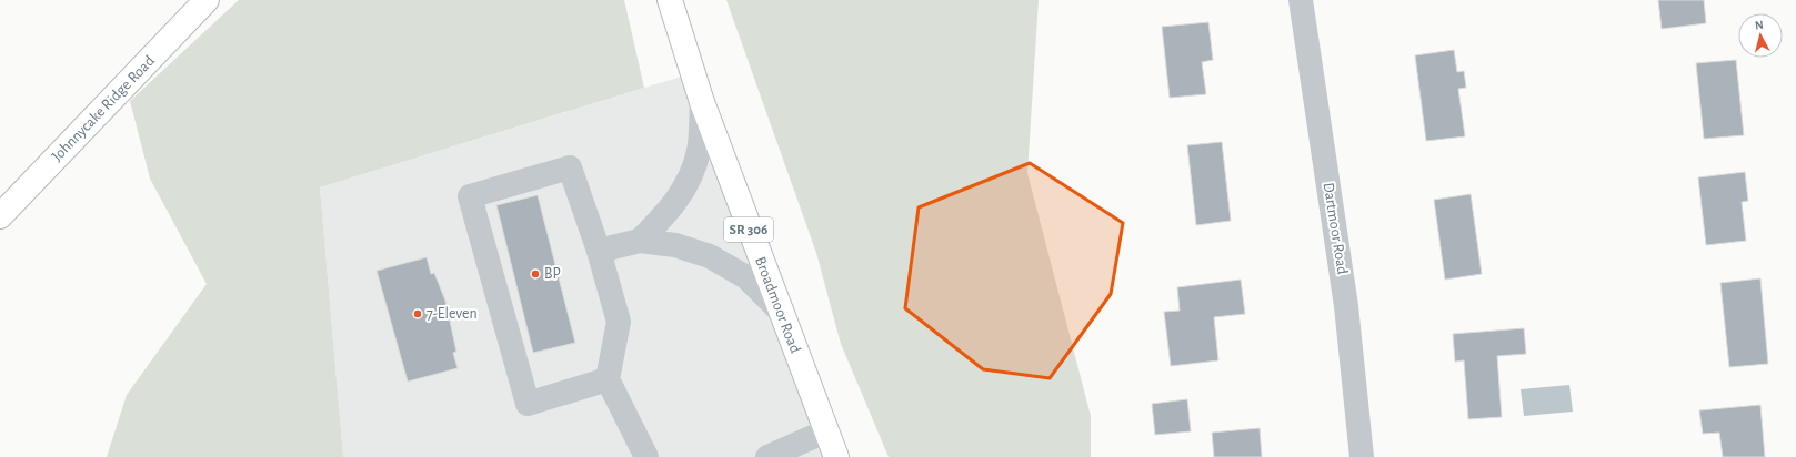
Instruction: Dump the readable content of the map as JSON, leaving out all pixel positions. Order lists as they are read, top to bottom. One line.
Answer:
{"streets":{"main road":["Johnnycake Ridge Road","SR 306","Broadmoor Road"],"street":["Dartmoor Road"]},"places":["BP","7-Eleven"],"north":"top"}
